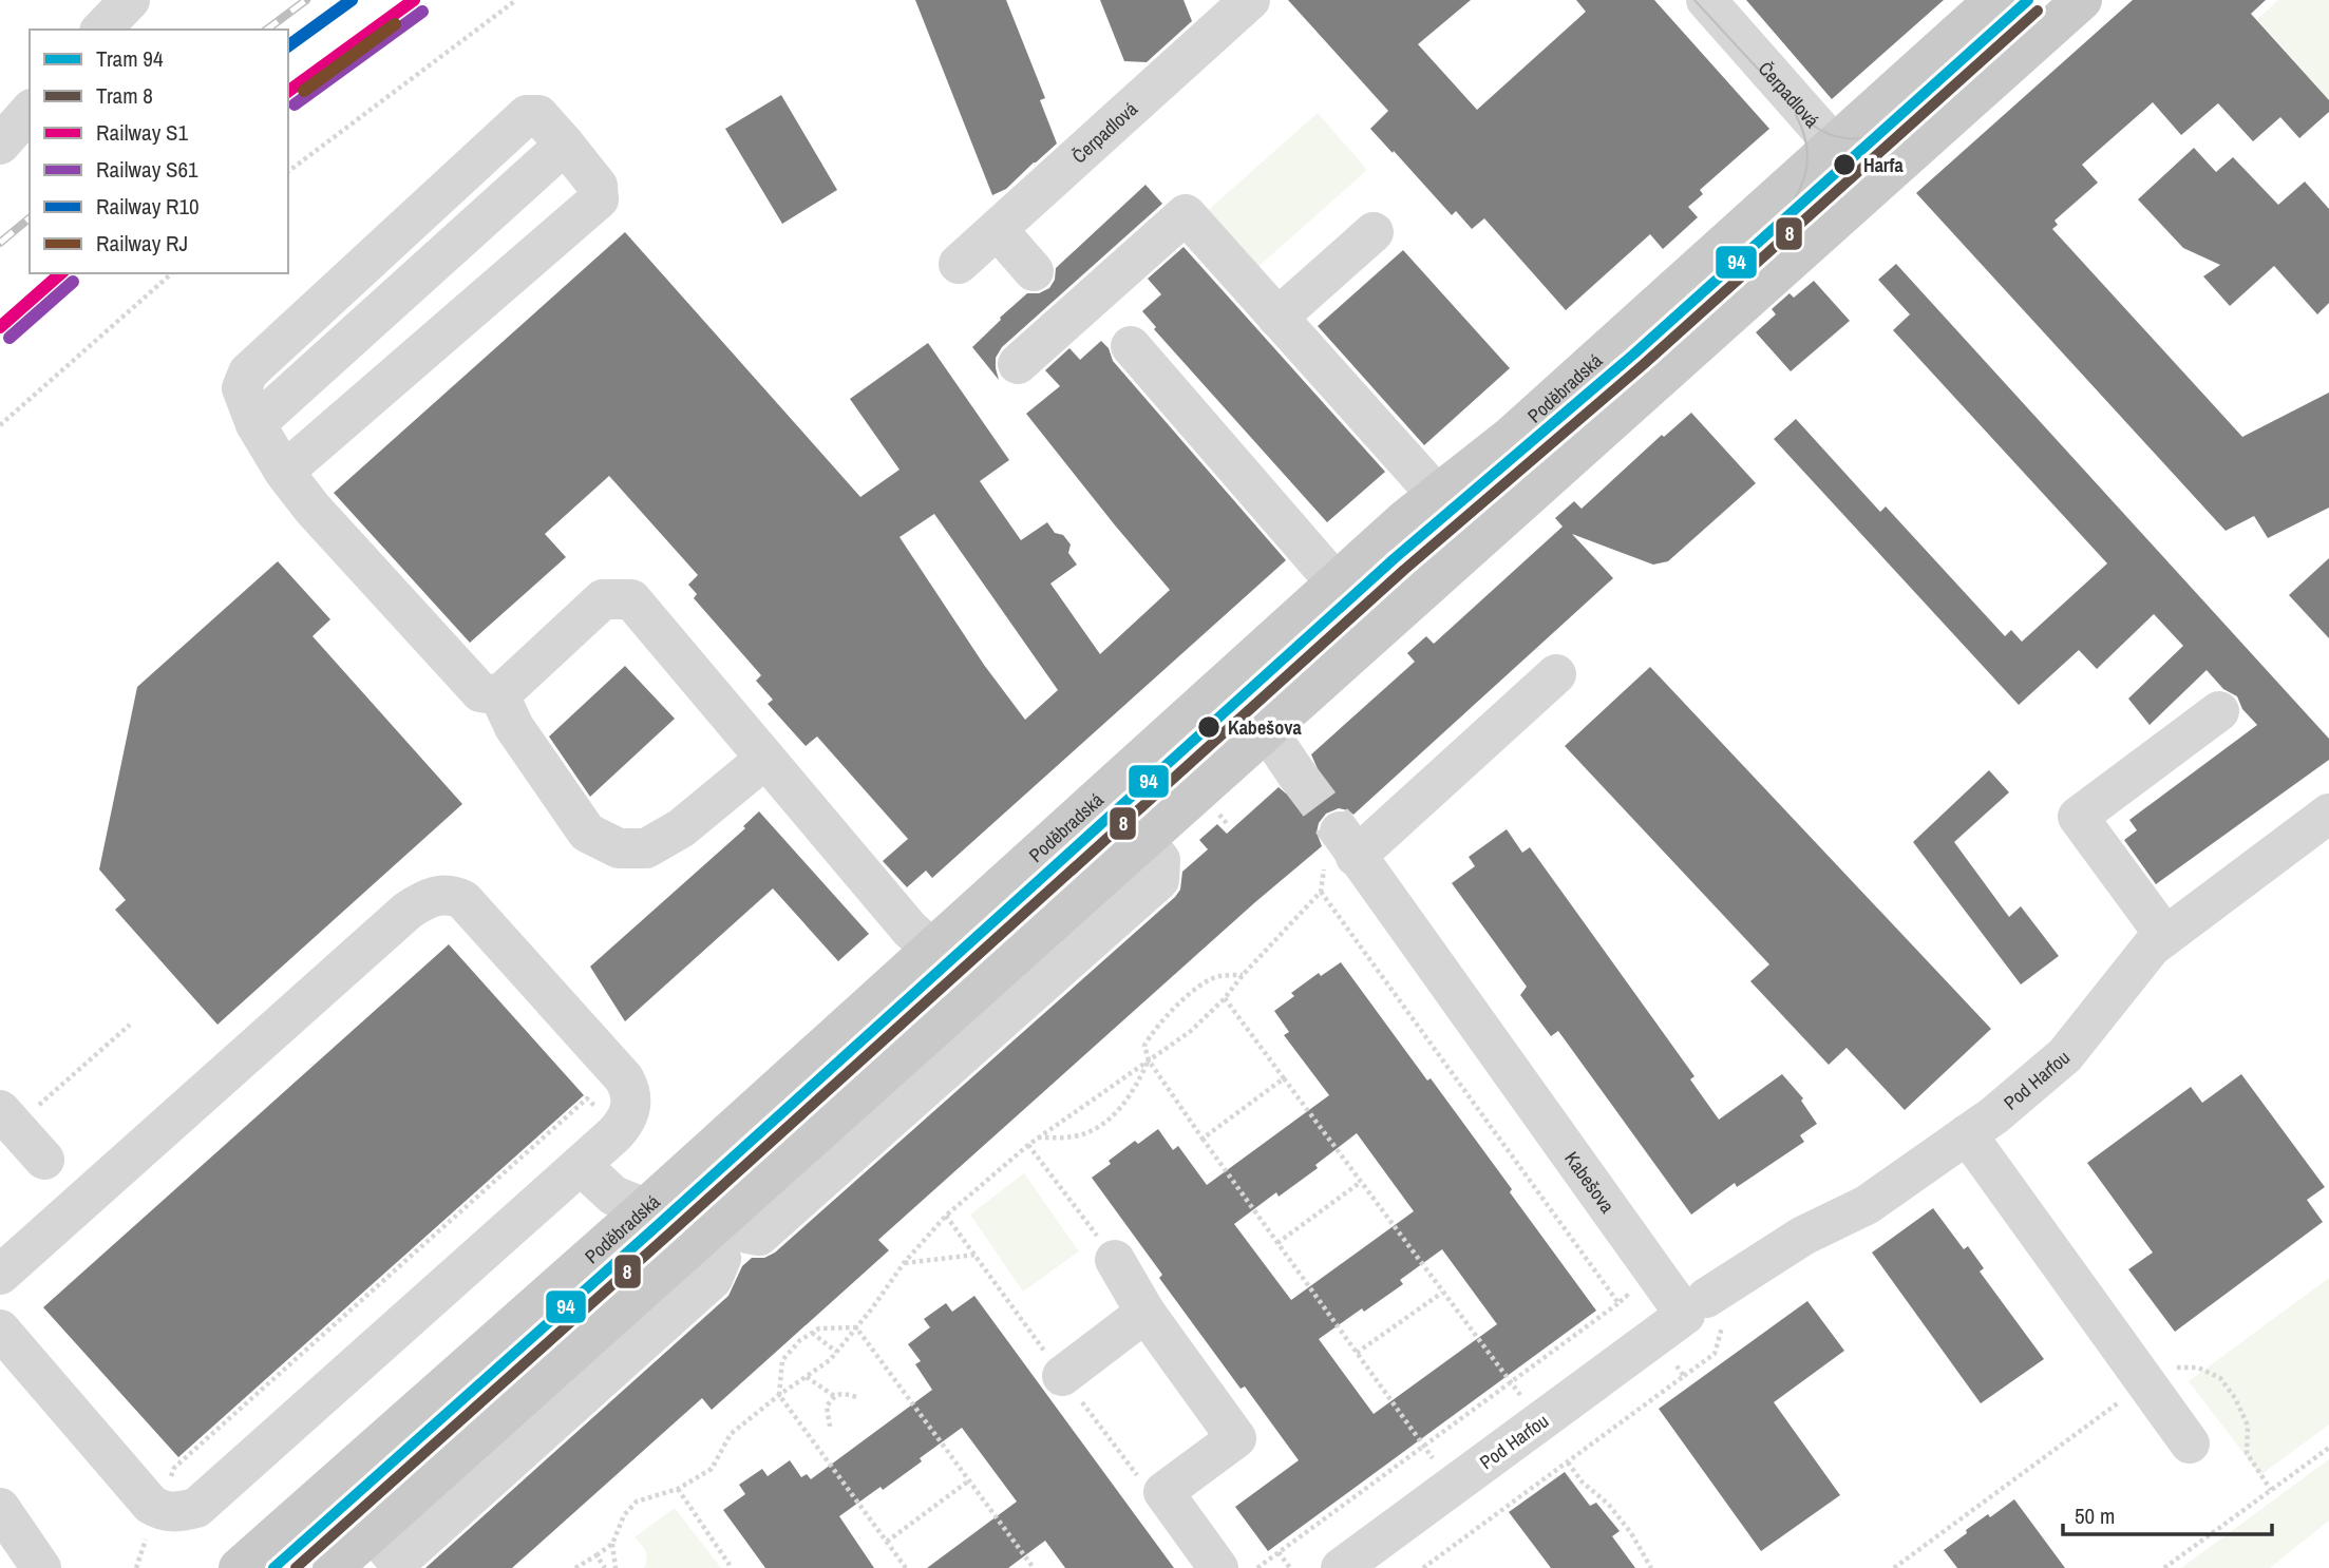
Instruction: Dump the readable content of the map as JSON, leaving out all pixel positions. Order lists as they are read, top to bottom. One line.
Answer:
{"streets":{"main road":["Poděbradská"],"street":["Čerpadlová","Pod Harfou","Kabešova"]},"crossings":[["Čerpadlová","Poděbradská"],["Pod Harfou","Kabešova"]],"places":["Harfa","Kabešova"],"lines":["tram line 94","rail line S1","rail line R10","tram line 8","rail line S61","rail line RJ"],"legend":["Tram 94","Tram 8","Railway S1","Railway S61","Railway R10","Railway RJ"],"scale_bar":"50 m"}
